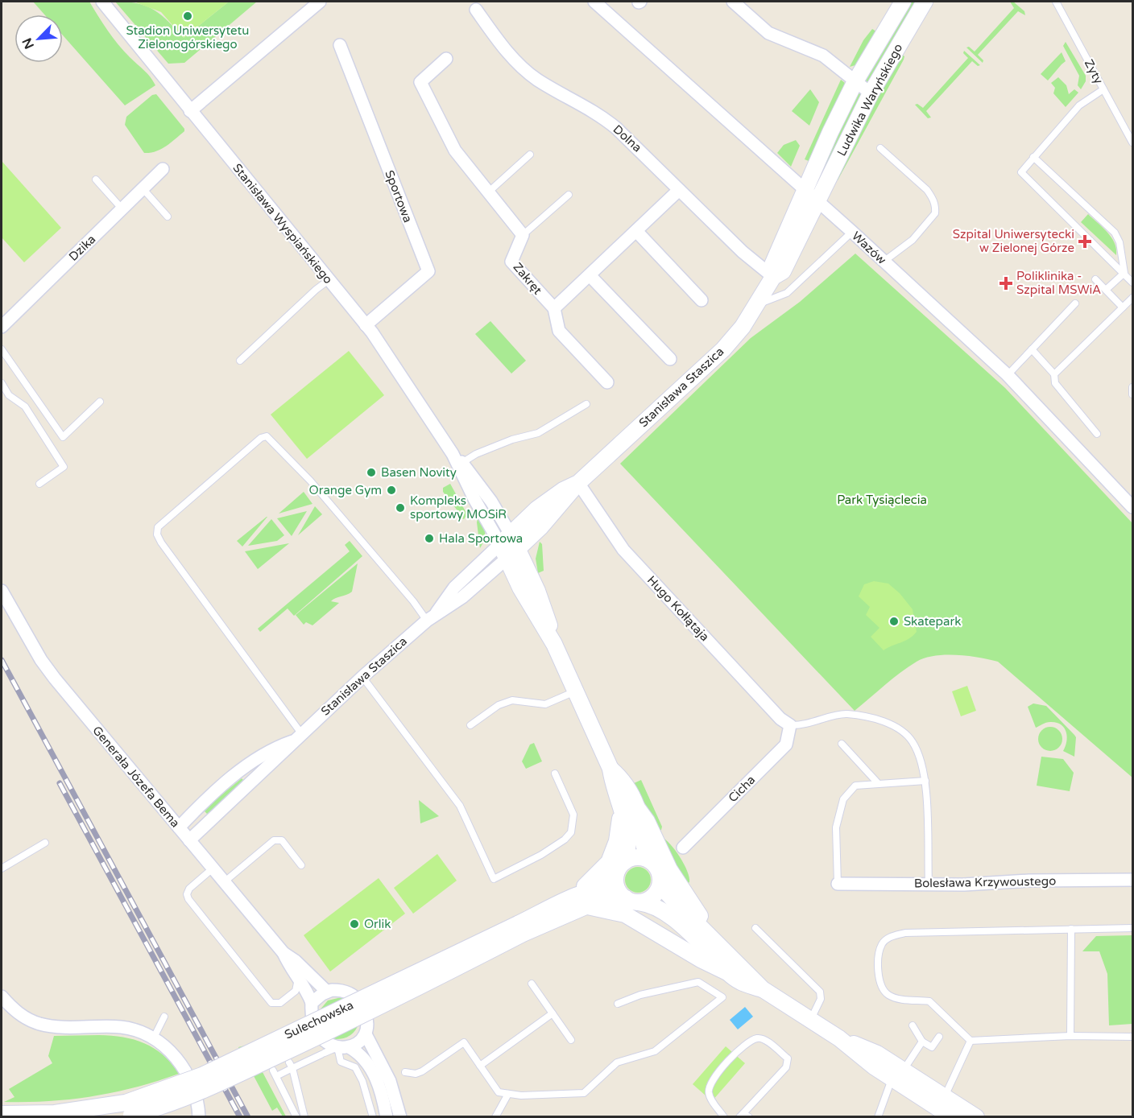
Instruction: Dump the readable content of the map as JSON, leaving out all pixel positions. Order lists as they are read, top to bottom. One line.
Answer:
{"streets":{"street":["Ludwika Waryńskiego","Dolna","Sportowa","Stanisława Wyspiańskiego","Dzika","Wazów","Zakręt","Stanisława Staszica","Hugo Kołłątaja","Generała Józefa Bema","Cicha","Bolesława Krzywoustego","Sulechowska"],"lane":["Zyty"]},"crossings":[["Ludwika Waryńskiego","Wazów"],["Ludwika Waryńskiego","Stanisława Staszica"],["Dolna","Stanisława Staszica"],["Sportowa","Stanisława Wyspiańskiego"],["Stanisława Wyspiańskiego","Stanisława Staszica"],["Stanisława Wyspiańskiego","Sulechowska"],["Wazów","Stanisława Staszica"],["Stanisława Staszica","Hugo Kołłątaja"],["Stanisława Staszica","Generała Józefa Bema"],["Hugo Kołłątaja","Cicha"]],"parks":["Park Tysiąclecia"],"places":{"other":["Stadion Uniwersytetu Zielonogórskiego","Basen Novity","Orange Gym","Kompleks sportowy MOSiR","Hala Sportowa","Skatepark","Orlik"],"health":["Szpital Uniwersytecki w Zielonej Górze","Poliklinika - Szpital MSWiA"]},"north":"bottom left"}
